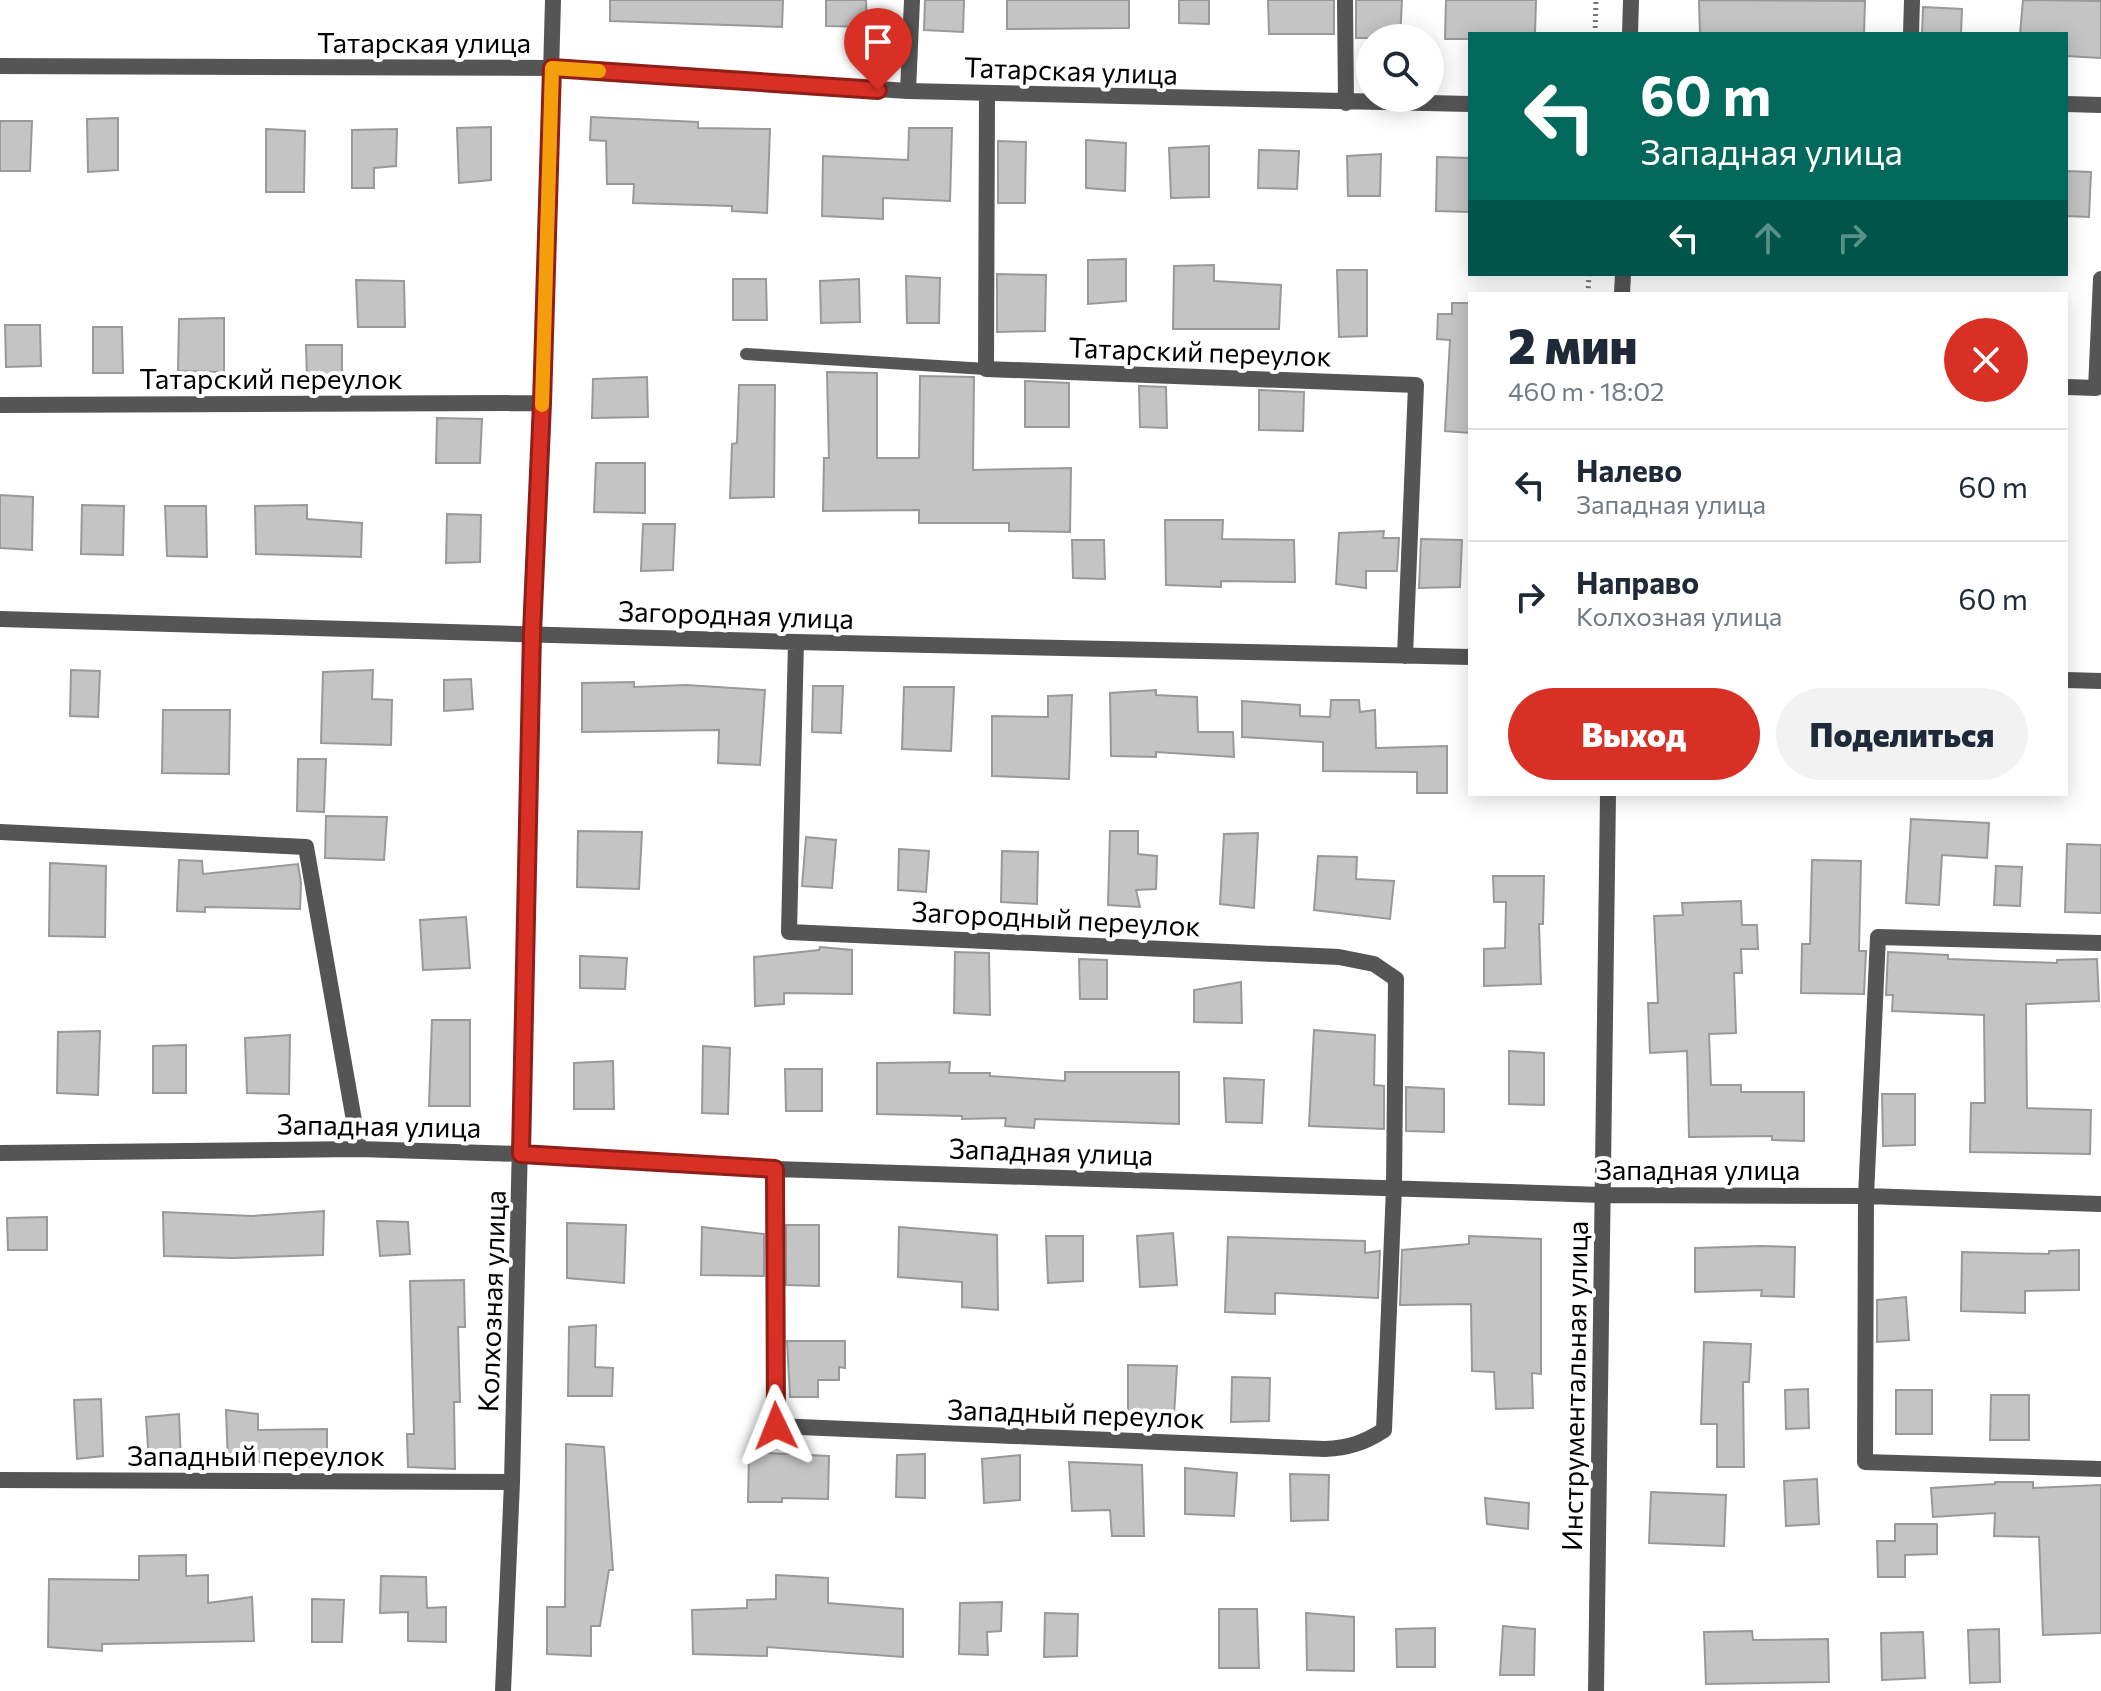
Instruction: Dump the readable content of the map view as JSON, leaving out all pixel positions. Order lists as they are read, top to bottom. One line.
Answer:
{"streets":{"street":["Татарская улица","Татарский переулок","Загородная улица","Загородный переулок","Западная улица","Колхозная улица","Инструментальная улица","Западный переулок"]},"crossings":[["Татарская улица","Колхозная улица"],["Татарский переулок","Загородная улица"],["Татарский переулок","Колхозная улица"],["Загородная улица","Загородный переулок"],["Загородная улица","Колхозная улица"],["Загородный переулок","Западная улица"],["Загородный переулок","Западный переулок"],["Западная улица","Колхозная улица"],["Западная улица","Инструментальная улица"],["Западная улица","Западный переулок"],["Колхозная улица","Западный переулок"]],"page":{"turn":["60 m","Западная улица"],"heading":["2 мин","460 m · 18:02"],"list":[{"name":"Налево","note":"Западная улица","value":"60 m"},{"name":"Направо","note":"Колхозная улица","value":"60 m"}],"buttons":["Выход","Поделиться"]}}
